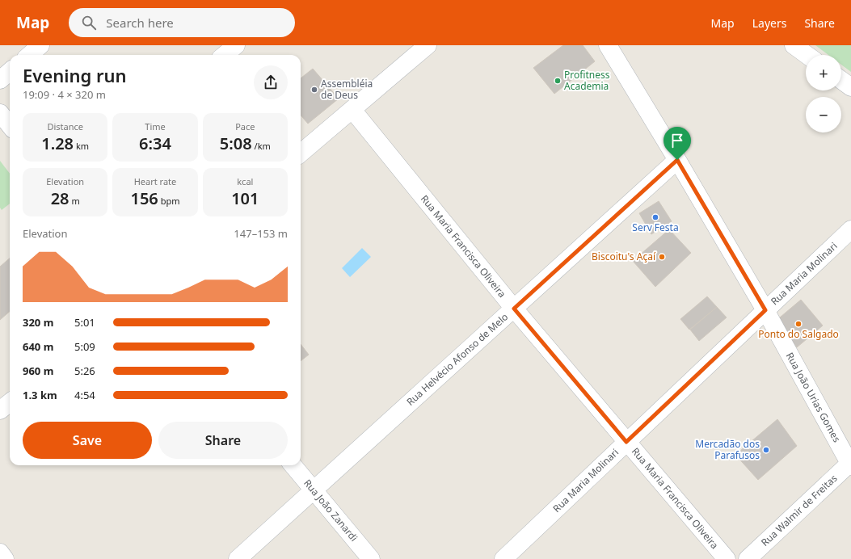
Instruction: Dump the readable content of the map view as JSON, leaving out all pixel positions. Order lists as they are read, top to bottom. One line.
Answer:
{"streets":{"street":["Rua Maria Francisca Oliveira","Rua Maria Molinari","Rua Helvécio Afonso de Melo","Rua João Urias Gomes","Rua João Zanardi","Rua Walmir de Freitas"]},"crossings":[["Rua Maria Francisca Oliveira","Rua Maria Molinari"],["Rua Maria Francisca Oliveira","Rua Helvécio Afonso de Melo"],["Rua Maria Molinari","Rua João Urias Gomes"],["Rua Helvécio Afonso de Melo","Rua João Urias Gomes"],["Rua Helvécio Afonso de Melo","Rua João Zanardi"],["Rua João Urias Gomes","Rua Walmir de Freitas"]],"places":["Profitness Academia","Assembléia de Deus","Serv Festa","Biscoitu's Açaí","Ponto do Salgado","Mercadão dos Parafusos"],"page":{"header":"Map","search":"Search here","nav":["Map","Layers","Share"],"map_buttons":["+","−"],"heading":["Evening run","19:09 · 4 × 320 m"],"stats":[["Distance","1.28 km"],["Time","6:34"],["Pace","5:08 /km"],["Elevation","28 m"],["Heart rate","156 bpm"],["kcal","101"]],"chart":["Elevation","147–153 m"],"list":[{"name":"320 m","note":"5:01"},{"name":"640 m","note":"5:09"},{"name":"960 m","note":"5:26"},{"name":"1.3 km","note":"4:54"}],"buttons":["Save","Share"]}}
